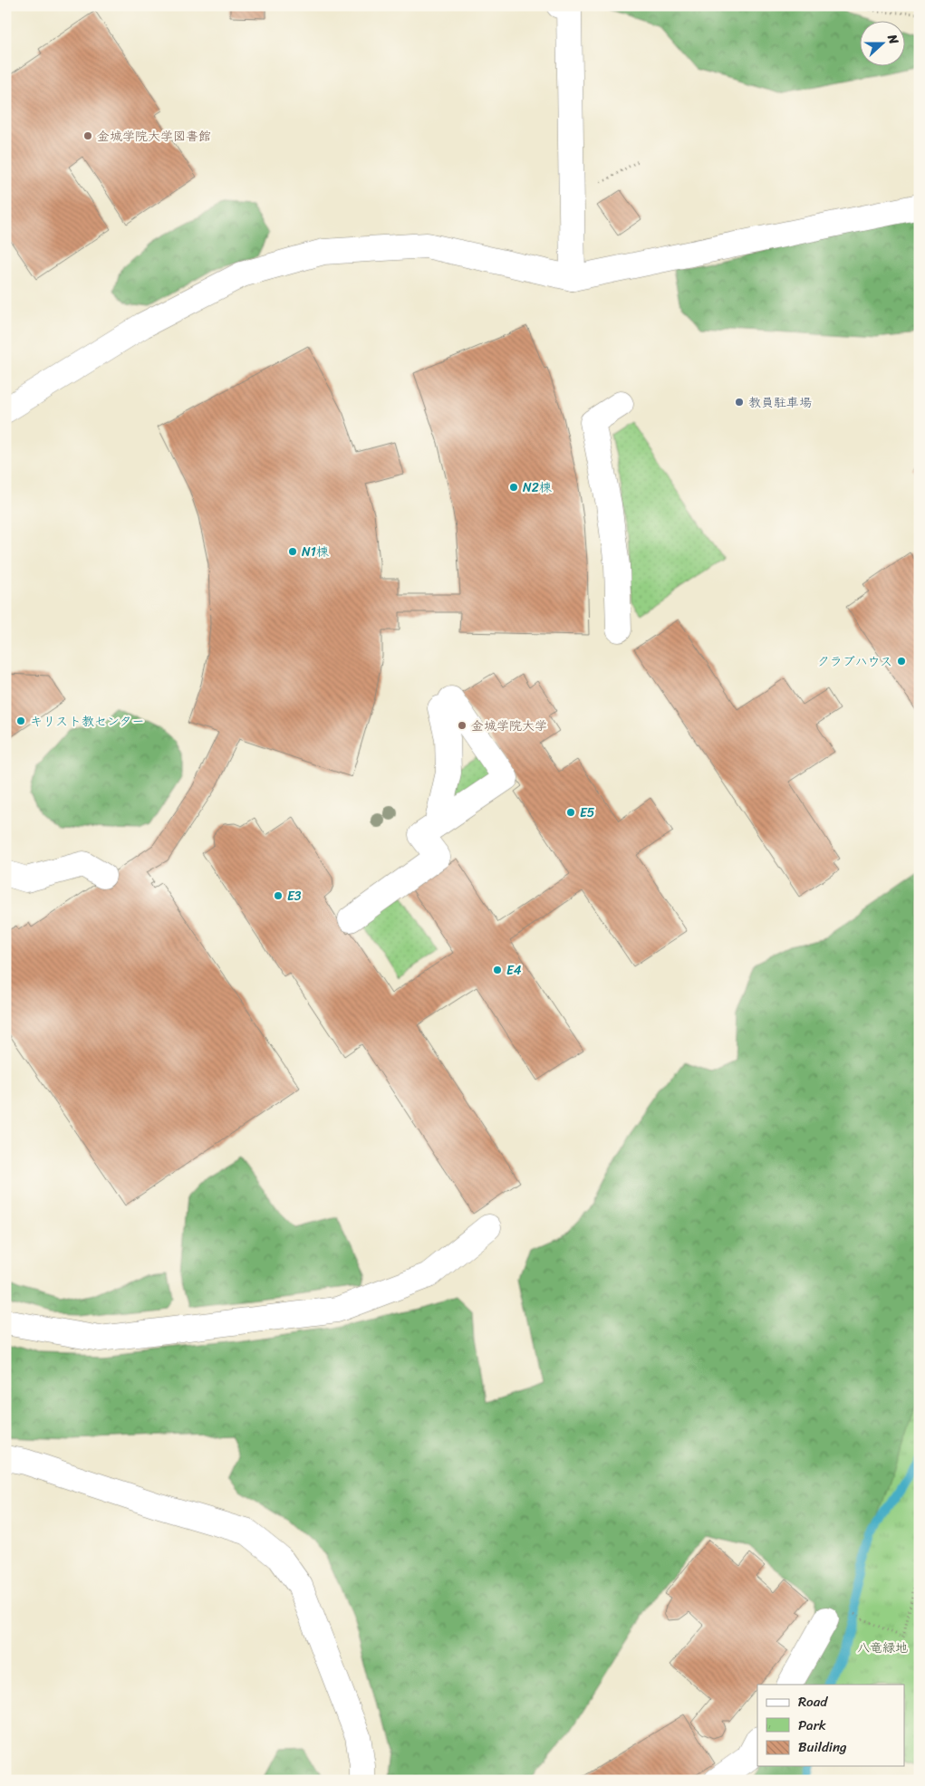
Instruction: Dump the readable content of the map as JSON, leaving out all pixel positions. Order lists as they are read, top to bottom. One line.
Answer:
{"parks":["八竜緑地"],"places":["金城学院大学図書館","教員駐車場","N2棟","N1棟","クラブハウス","キリスト教センター","金城学院大学","E5","E3","E4"],"legend":["Road","Park","Building"],"north":"right"}
